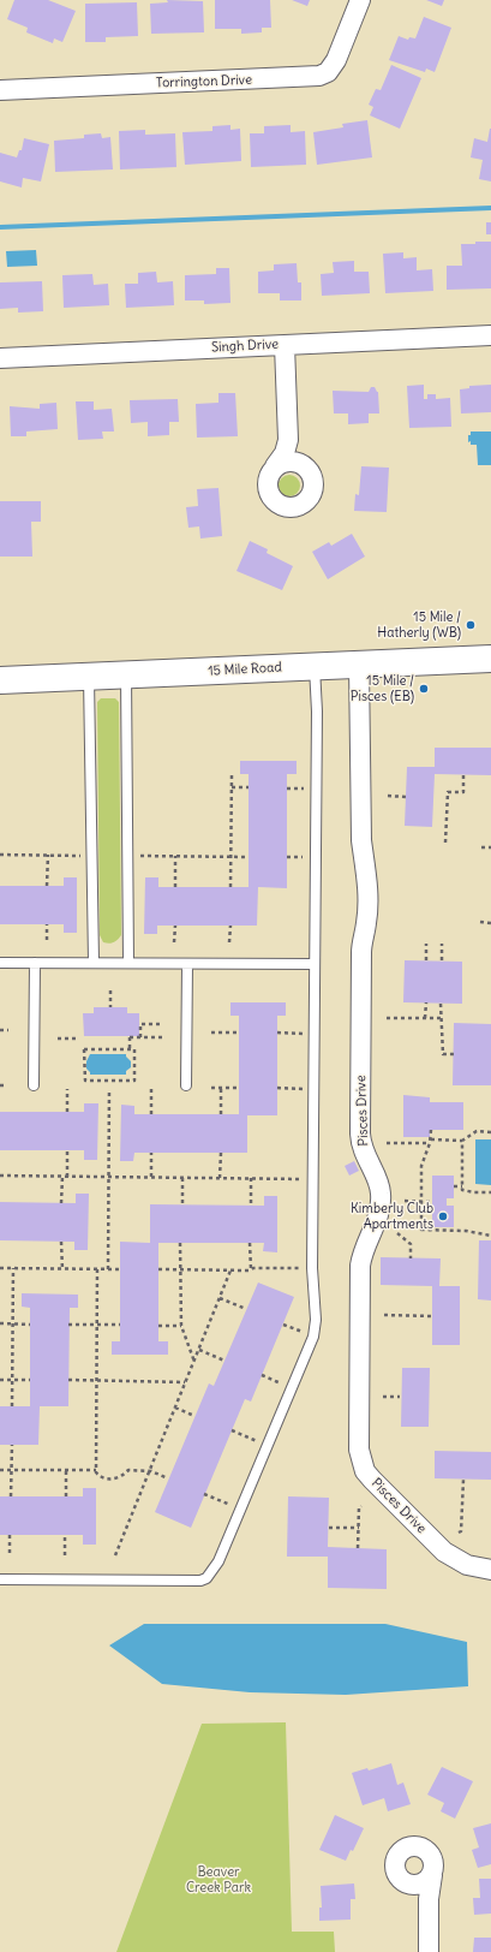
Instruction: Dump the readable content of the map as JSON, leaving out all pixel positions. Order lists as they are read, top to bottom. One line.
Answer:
{"streets":{"main road":["15 Mile Road"],"street":["Torrington Drive","Singh Drive","Pisces Drive"]},"crossings":[["15 Mile Road","Pisces Drive"]],"parks":["Beaver Creek Park"],"places":["15 Mile / Hatherly (WB)","15 Mile / Pisces (EB)","Kimberly Club Apartments"]}
